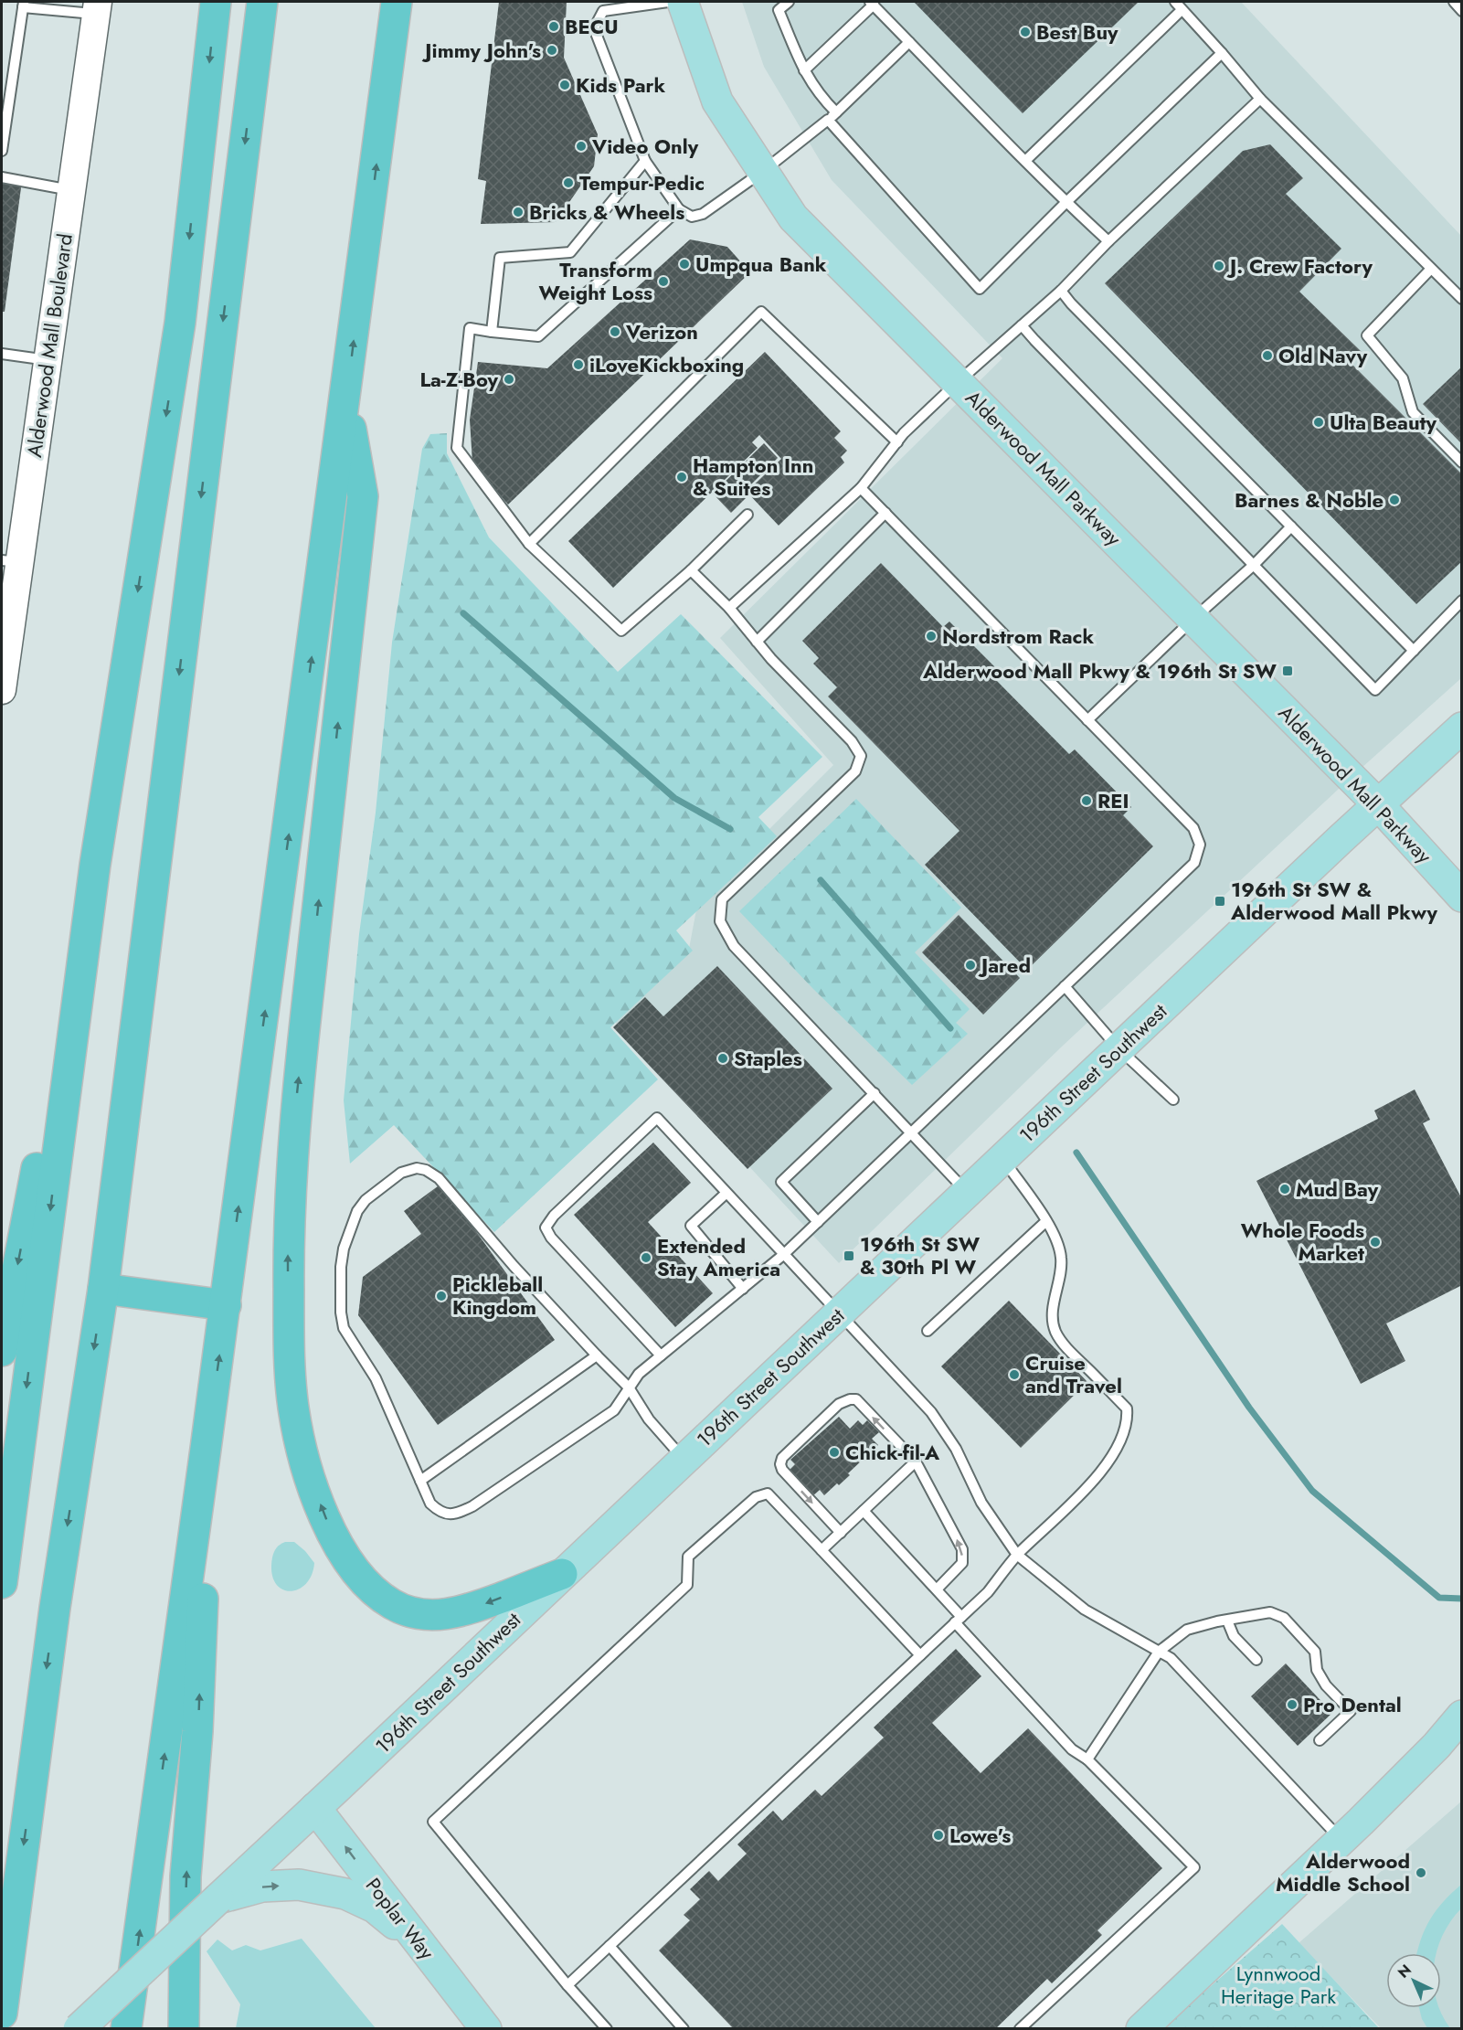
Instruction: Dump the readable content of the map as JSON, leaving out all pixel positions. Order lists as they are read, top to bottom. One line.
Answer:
{"streets":{"main road":["Alderwood Mall Boulevard","Alderwood Mall Parkway","196th Street Southwest","Poplar Way"]},"crossings":[["Alderwood Mall Parkway","196th Street Southwest"],["196th Street Southwest","Poplar Way"]],"one_way":["Poplar Way"],"parks":["Lynnwood Heritage Park"],"places":{"other":["BECU","Best Buy","Jimmy John's","Kids Park","Video Only","Tempur-Pedic","Bricks & Wheels","Umpqua Bank","J. Crew Factory","Transform Weight Loss","Verizon","Old Navy","iLoveKickboxing","La-Z-Boy","Ulta Beauty","Hampton Inn & Suites","Barnes & Noble","Nordstrom Rack","REI","Jared","Staples","Mud Bay","Whole Foods Market","Extended Stay America","Pickleball Kingdom","Cruise and Travel","Chick-fil-A","Pro Dental","Lowe's","Alderwood Middle School"],"transit":["Alderwood Mall Pkwy & 196th St SW","196th St SW & Alderwood Mall Pkwy","196th St SW & 30th Pl W"]},"north":"top left"}
